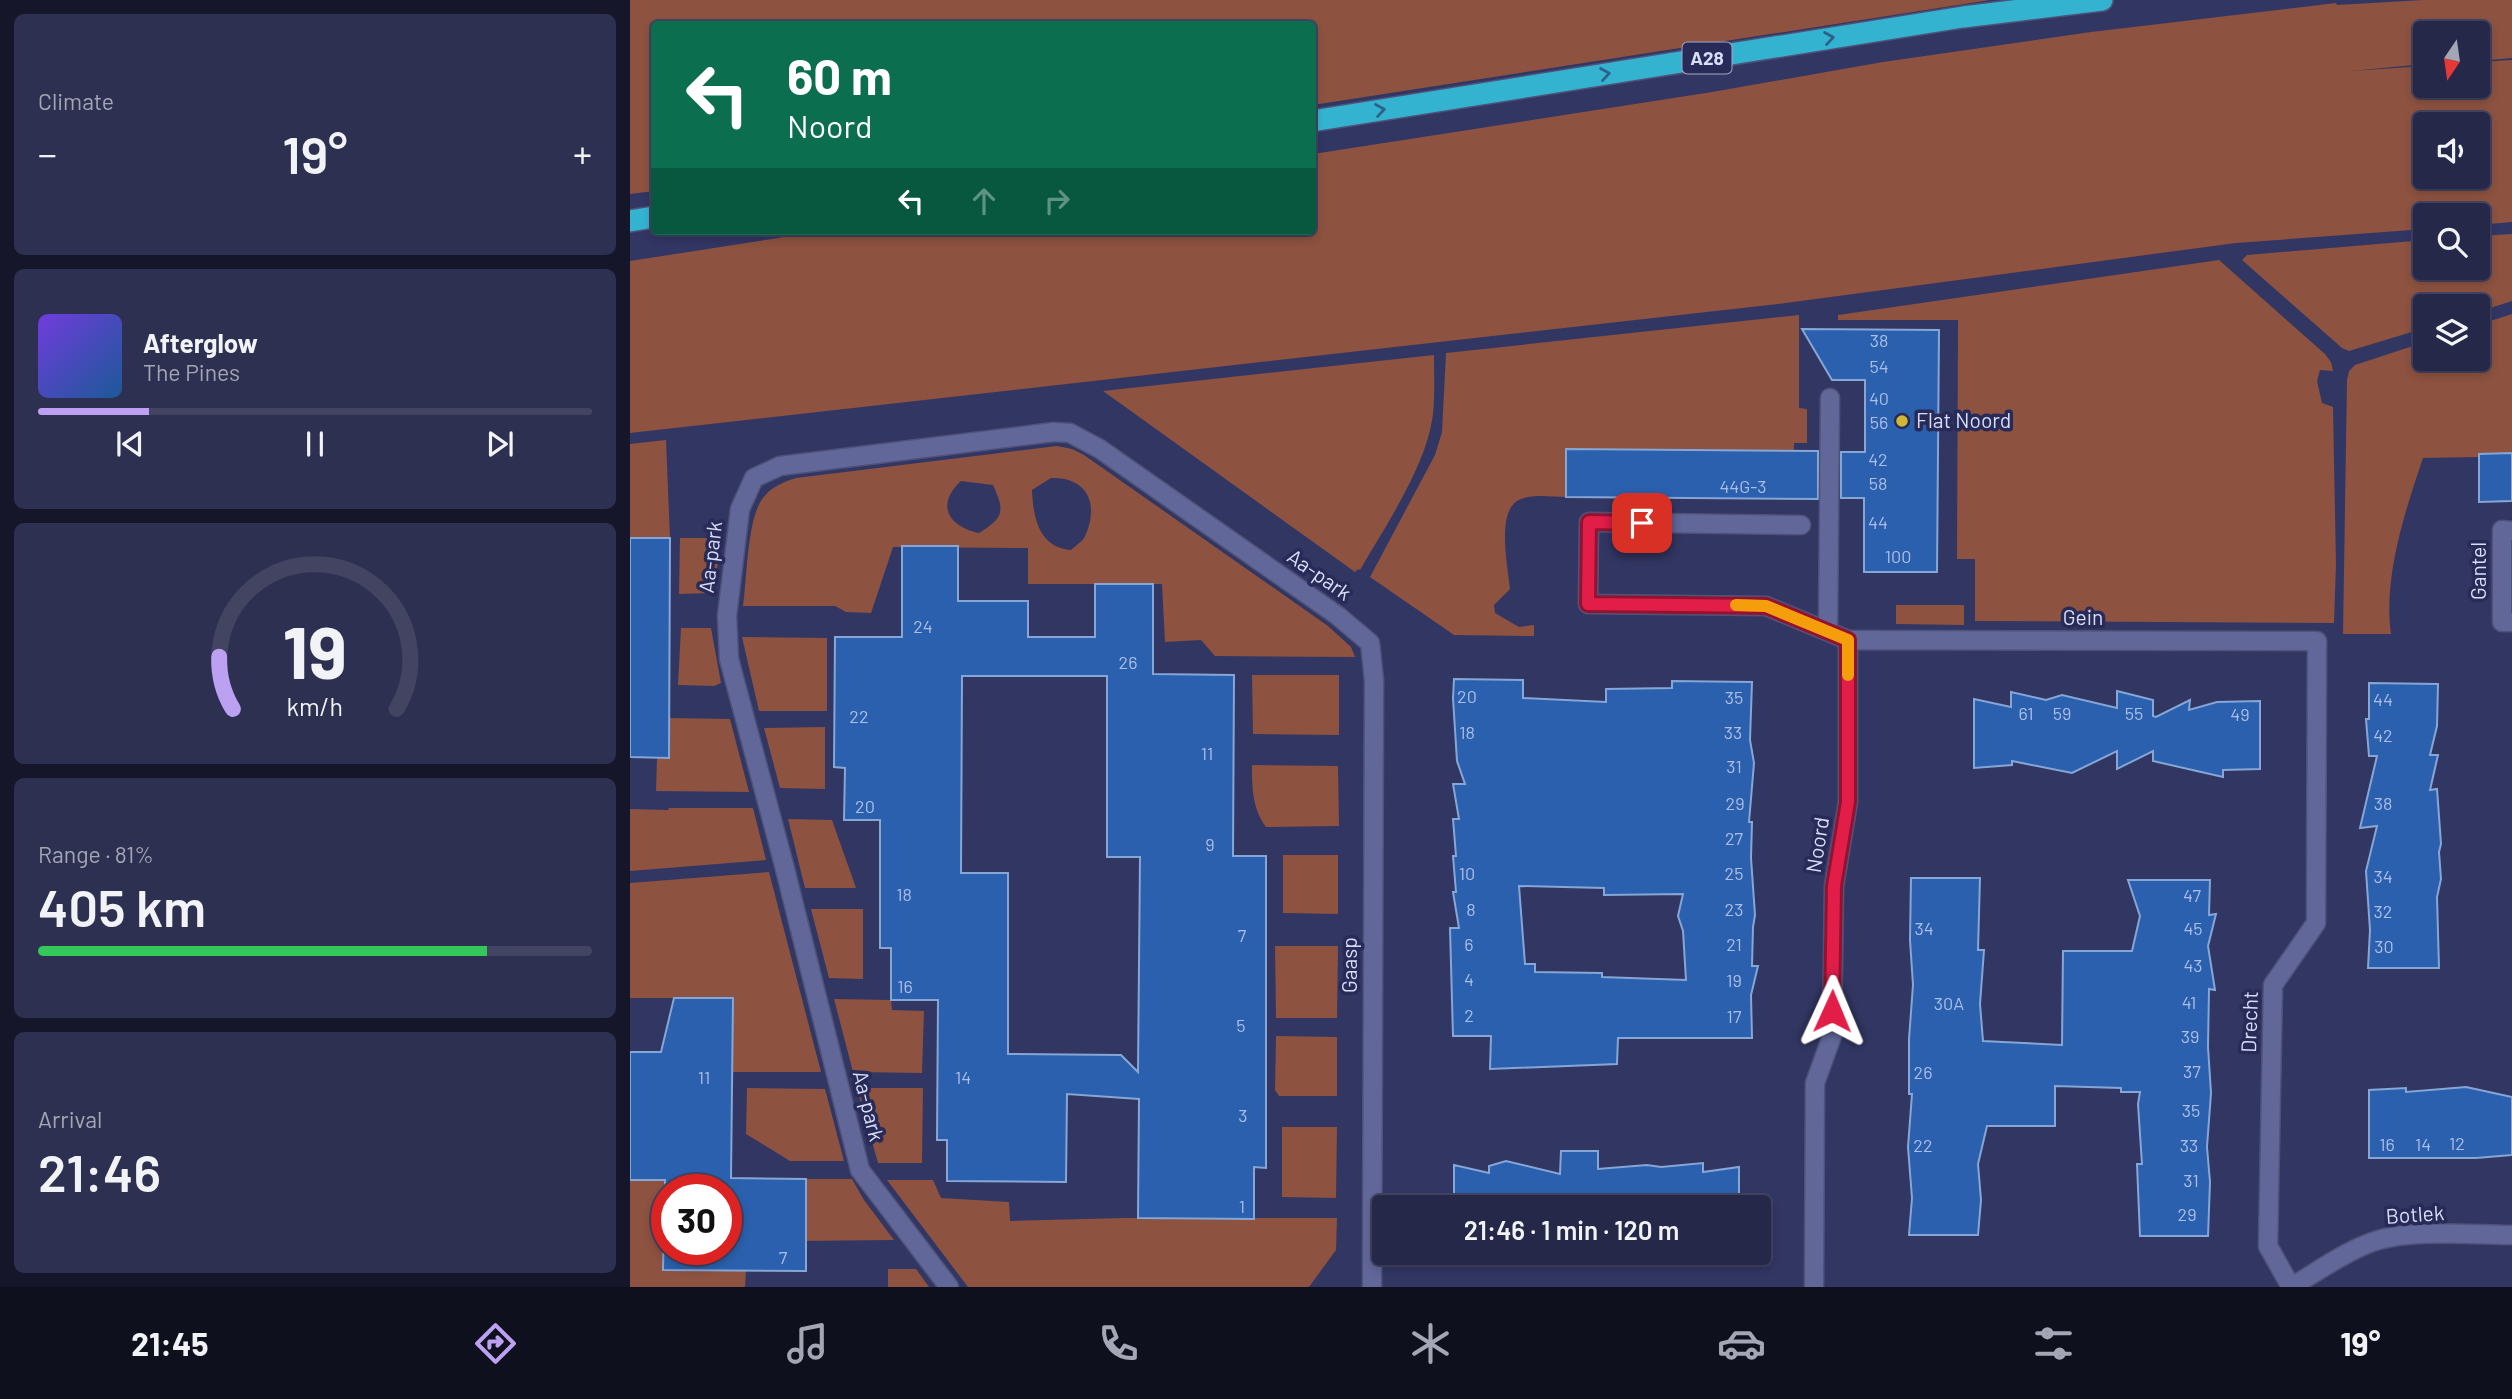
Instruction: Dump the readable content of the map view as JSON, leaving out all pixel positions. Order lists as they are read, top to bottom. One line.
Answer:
{"streets":{"highway":["A28"],"street":["Aa-park","Gantel","Gein","Noord","Gaasp","Drecht","Botlek"]},"crossings":[["Aa-park","Gaasp"],["Gein","Noord"],["Gein","Drecht"],["Drecht","Botlek"]],"places":["Flat Noord"],"house_numbers":["38","54","40","56","42","58","44G-3","44","100","24","26","20","35","44","61","59","55","49","22","18","33","42","11","31","29","38","20","27","9","10","25","34","18","47","8","23","32","34","45","7","6","21","30","43","4","19","16","41","30A","2","17","5","39","37","26","11","14","35","3","12","16","14","22","33","31","1","29","7"],"north":"bottom","page":{"tile":["Climate",["Range · 81%","405 km"],["Arrival","21:46"]],"turn":["60 m","Noord"],"heat":["−","19°","+"],"song":["Afterglow","The Pines"],"limit":"30","trip":"21:46 · 1 min · 120 m","tabs":["21:45","19°"],"gauge":["19","km/h"]}}
